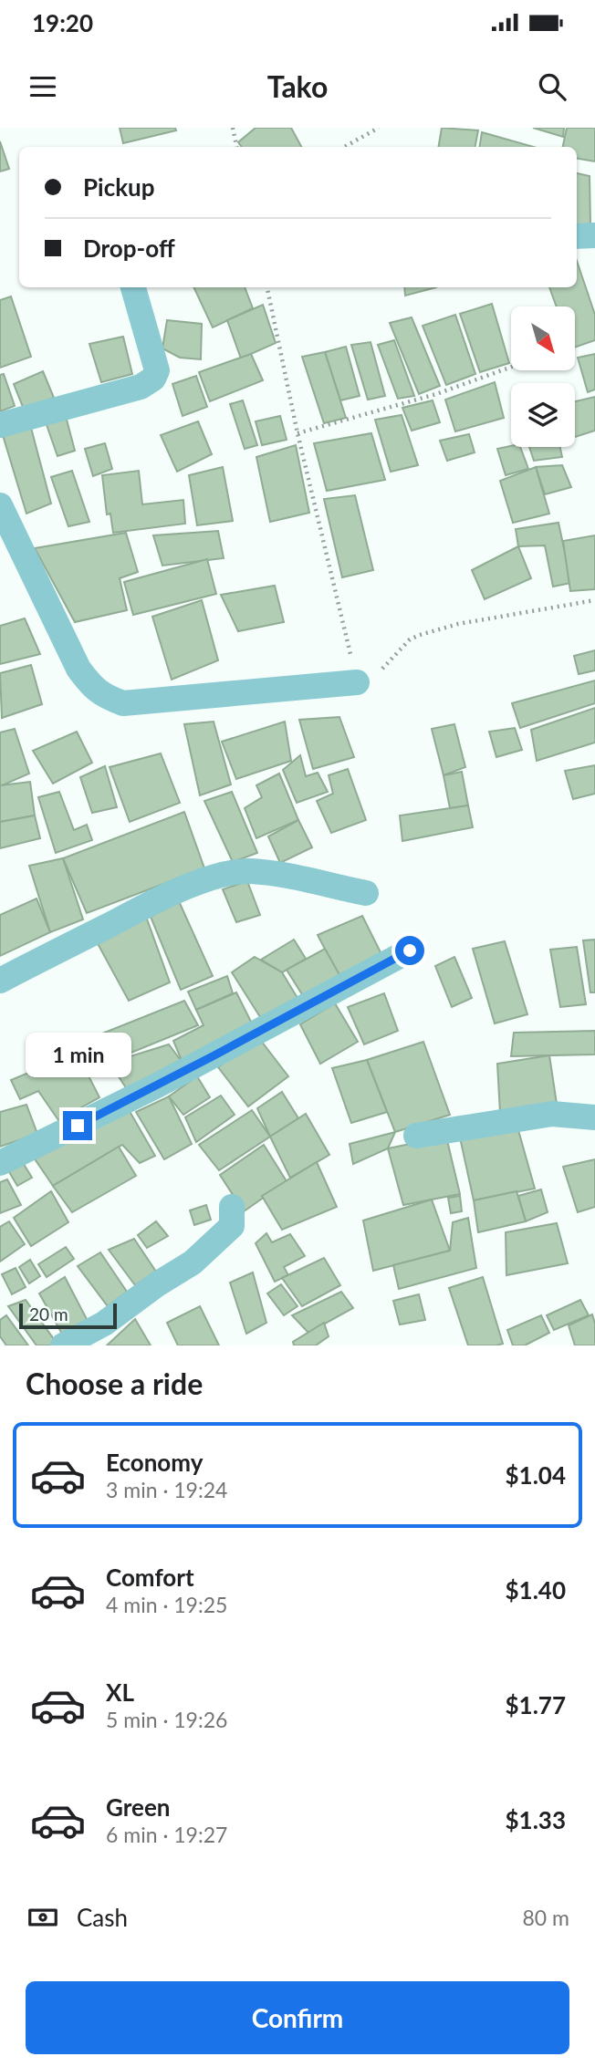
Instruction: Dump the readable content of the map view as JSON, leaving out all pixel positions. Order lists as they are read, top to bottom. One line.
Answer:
{"scale_bar":"20 m","north":"bottom right","page":{"status":"19:20","header":"Tako","banner":["Pickup","Drop-off"],"bubble":"1 min","scale":"20 m","heading":"Choose a ride","list":[{"name":"Economy","note":"3 min · 19:24","value":"$1.04"},{"name":"Comfort","note":"4 min · 19:25","value":"$1.40"},{"name":"XL","note":"5 min · 19:26","value":"$1.77"},{"name":"Green","note":"6 min · 19:27","value":"$1.33"}],"pay":["Cash","80 m"],"buttons":"Confirm"}}
